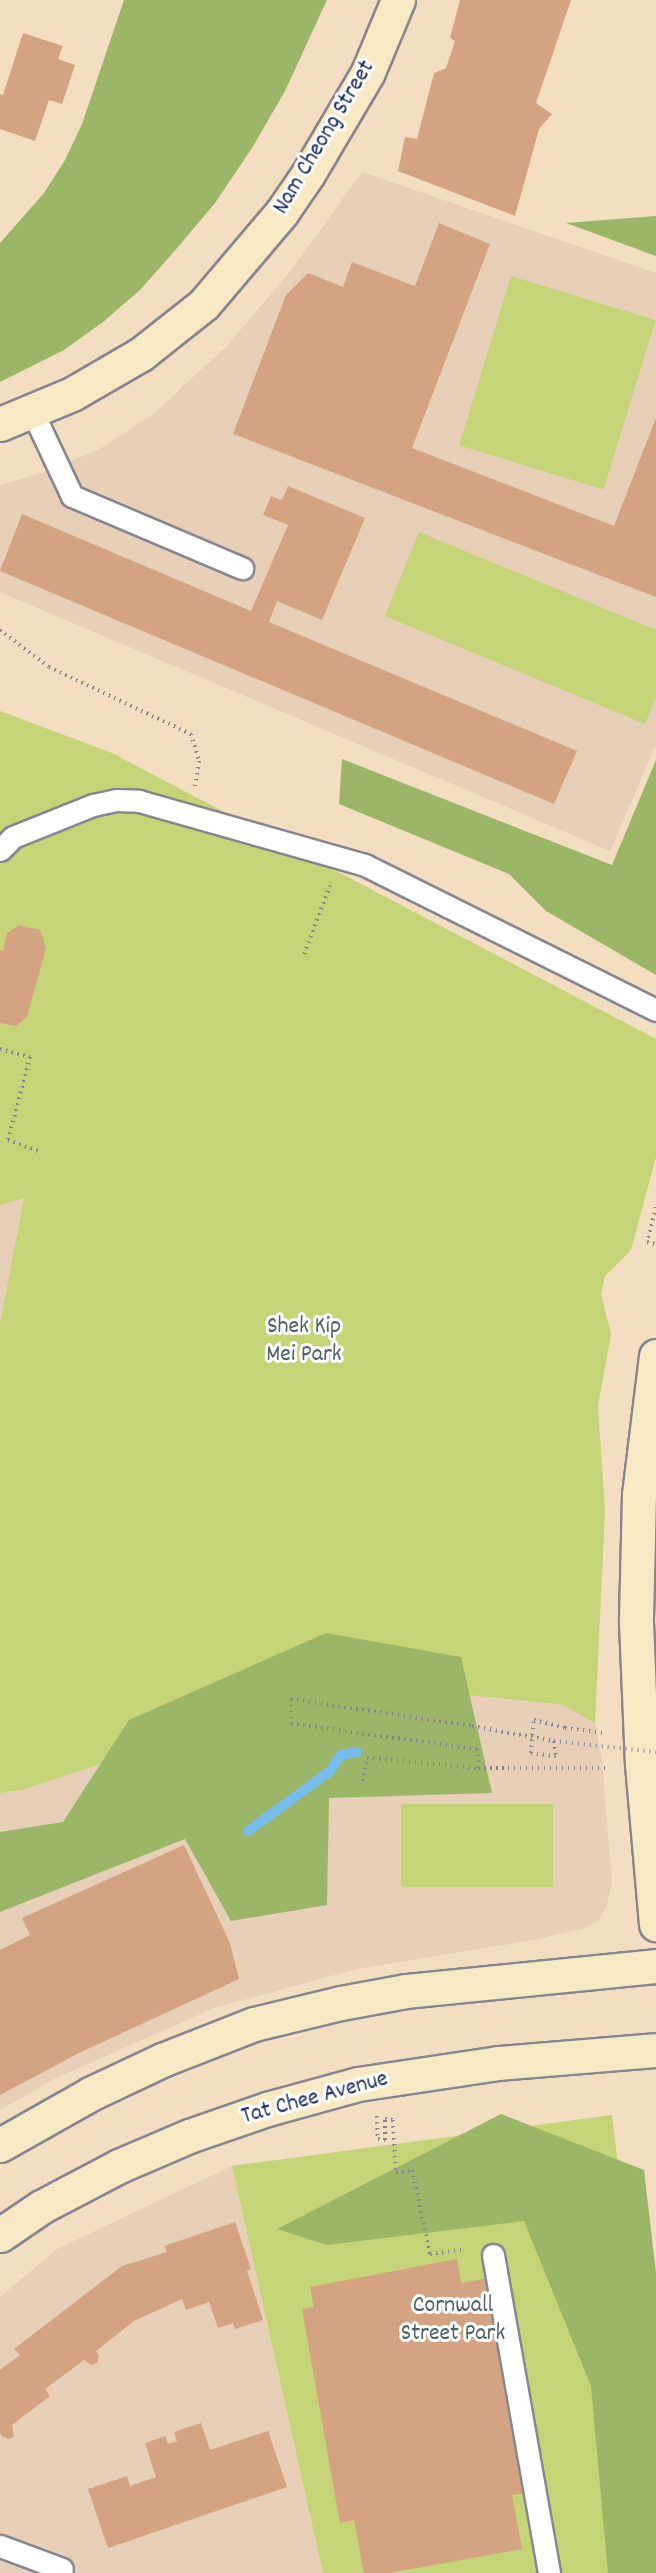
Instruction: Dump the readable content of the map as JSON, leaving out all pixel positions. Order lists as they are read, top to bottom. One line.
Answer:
{"streets":{"main road":["Nam Cheong Street","Tat Chee Avenue"]},"parks":["Shek Kip Mei Park","Cornwall Street Park"]}
